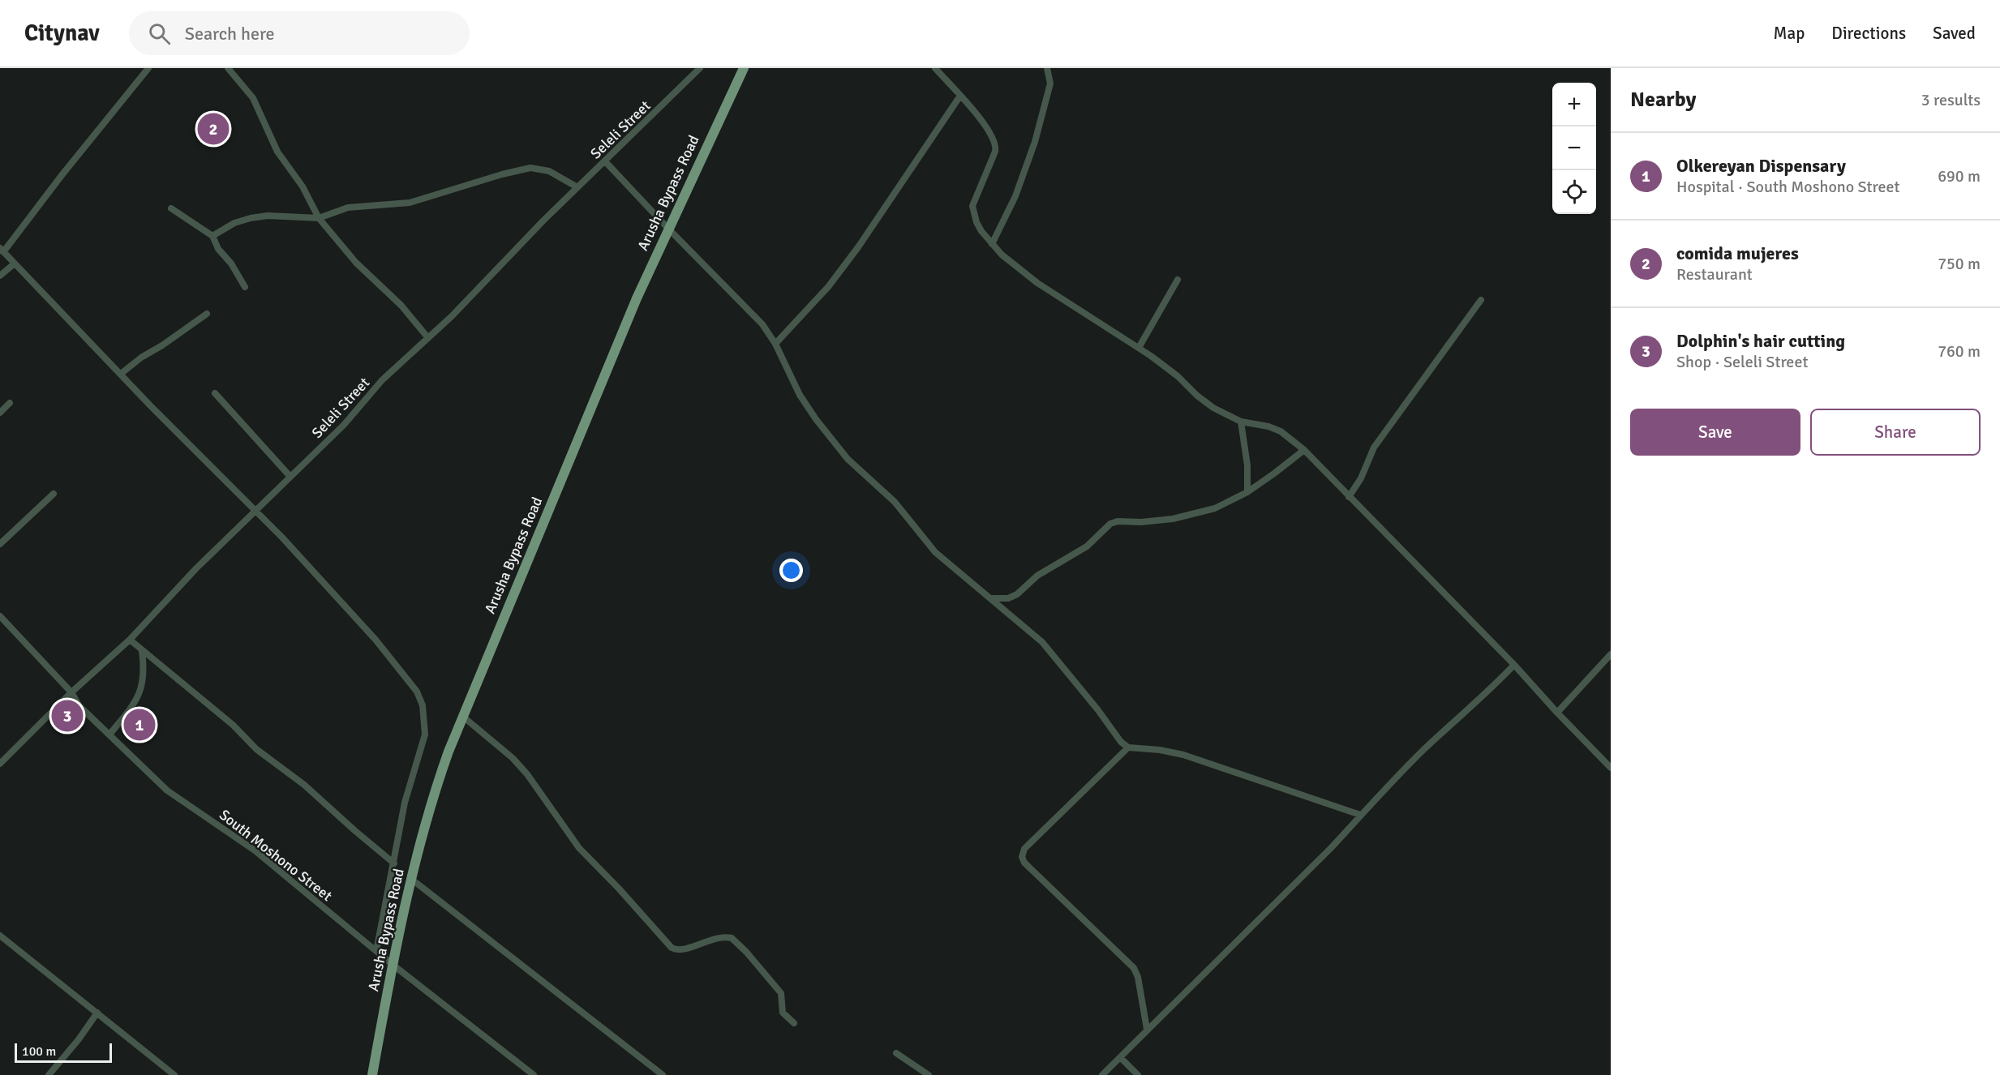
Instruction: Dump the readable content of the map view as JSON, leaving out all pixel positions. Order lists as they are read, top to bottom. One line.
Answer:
{"streets":{"main road":["Arusha Bypass Road"],"street":["Seleli Street","South Moshono Street"]},"crossings":[["Seleli Street","South Moshono Street"],["Arusha Bypass Road","South Moshono Street"]],"scale_bar":"100 m","page":{"header":"Citynav","search":"Search here","nav":["Map","Directions","Saved"],"heading":["Nearby","3 results"],"map_buttons":["+","−"],"pins":["2","3","1"],"list":[{"mark":"1","name":"Olkereyan Dispensary","note":"Hospital · South Moshono Street","value":"690 m"},{"mark":"2","name":"comida mujeres","note":"Restaurant","value":"750 m"},{"mark":"3","name":"Dolphin's hair cutting","note":"Shop · Seleli Street","value":"760 m"}],"buttons":["Save","Share"],"scale":"100 m"}}
